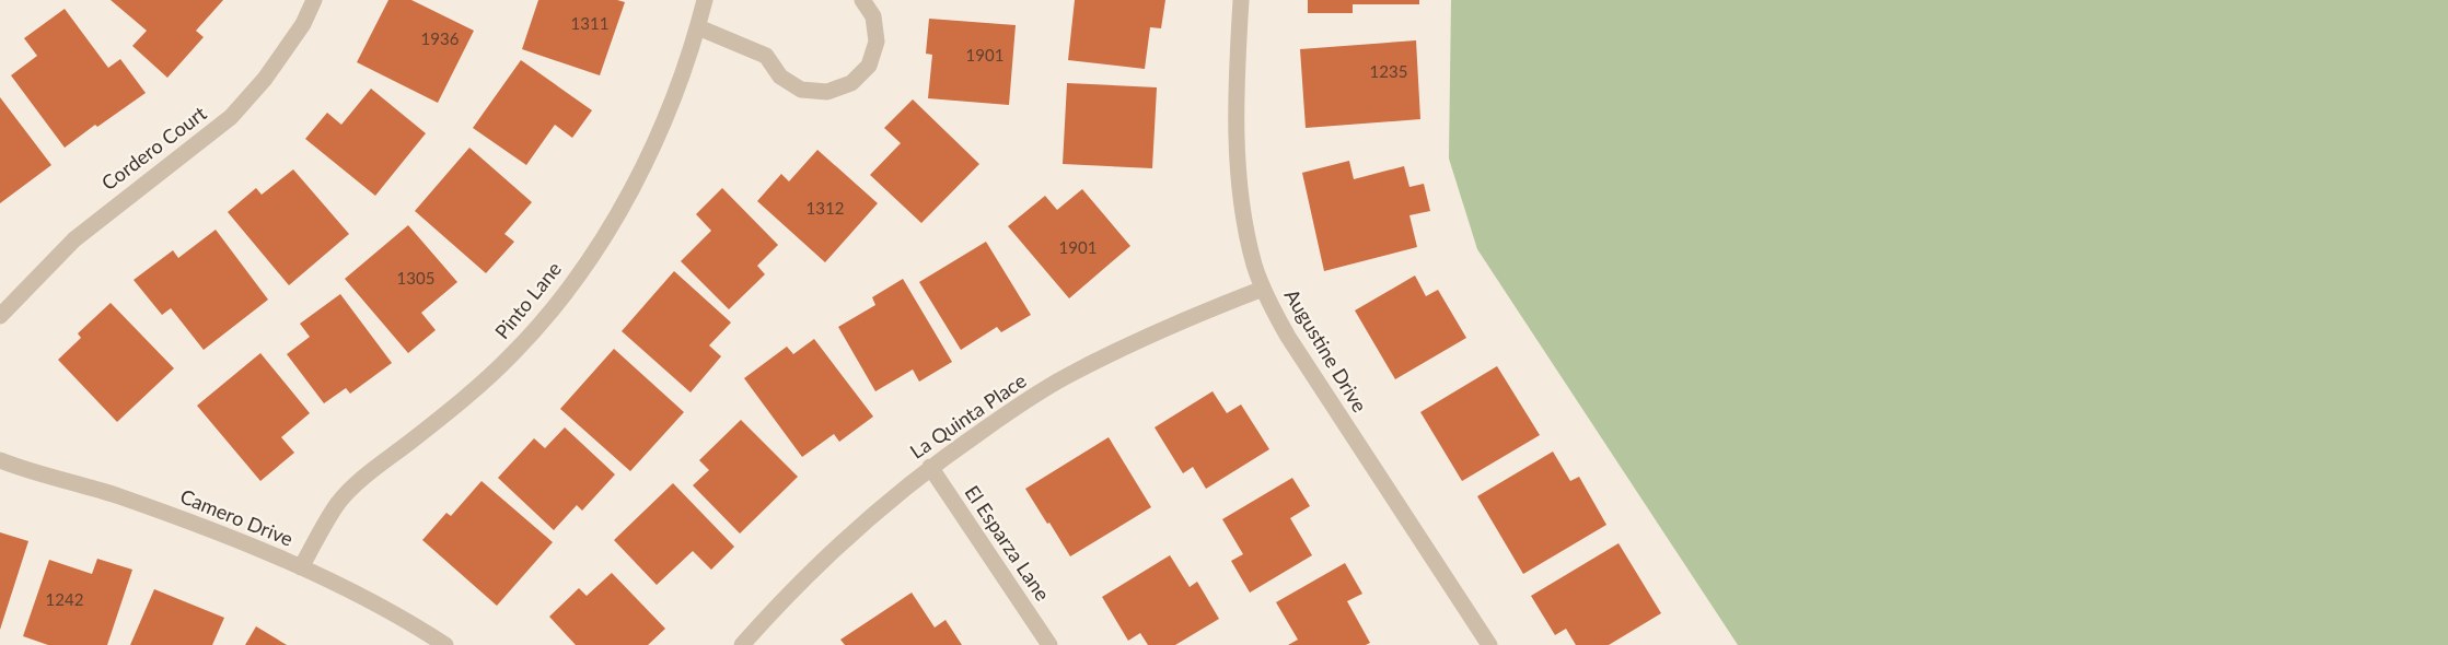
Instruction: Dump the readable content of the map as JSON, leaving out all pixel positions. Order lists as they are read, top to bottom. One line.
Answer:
{"streets":{"street":["Cordero Court","Pinto Lane","Augustine Drive","La Quinta Place","Camero Drive","El Esparza Lane"]},"crossings":[["Pinto Lane","Camero Drive"],["Augustine Drive","La Quinta Place"],["La Quinta Place","El Esparza Lane"]],"house_numbers":["1311","1936","1901","1235","1312","1901","1305","1242"]}
